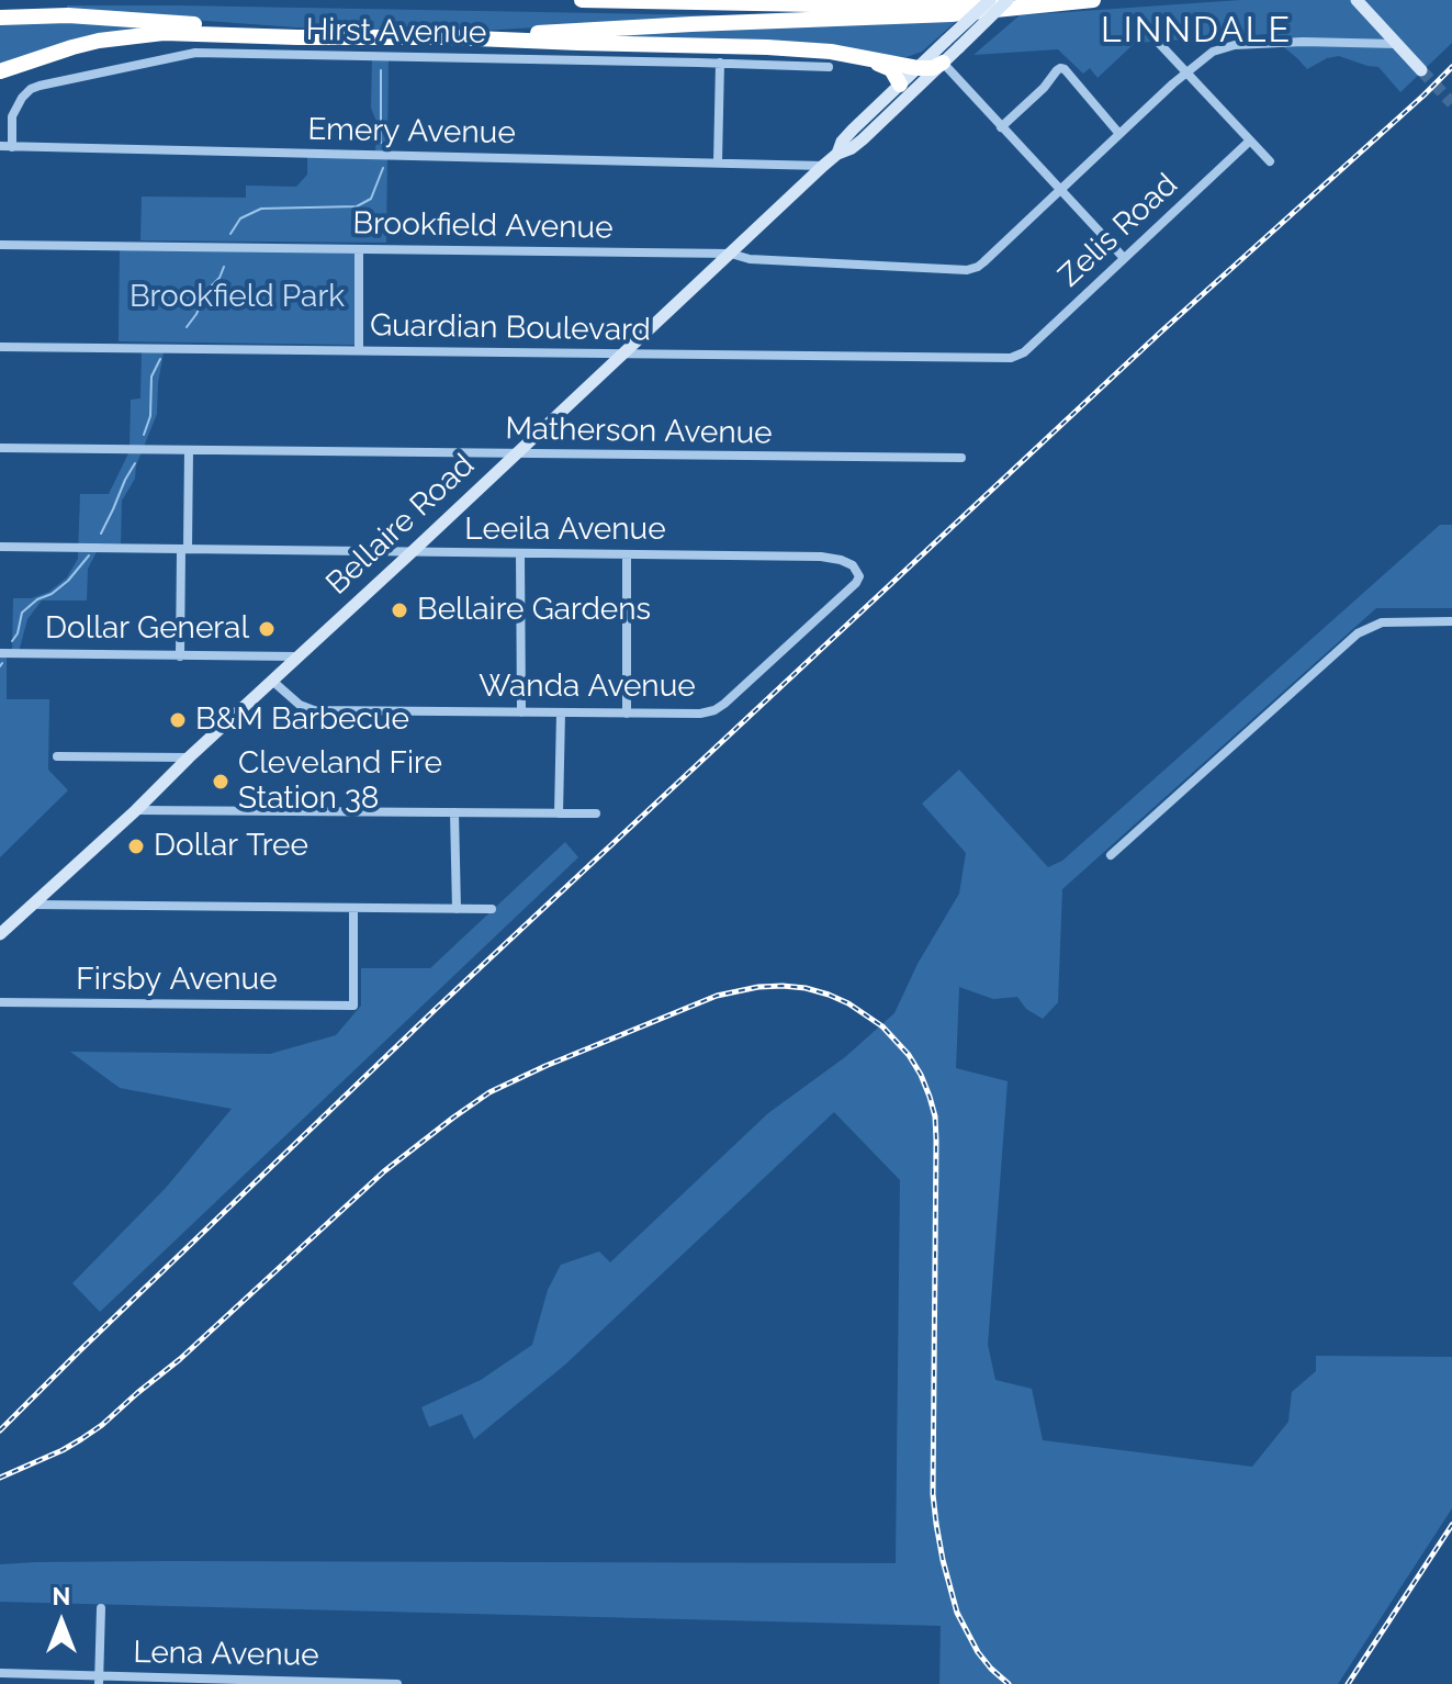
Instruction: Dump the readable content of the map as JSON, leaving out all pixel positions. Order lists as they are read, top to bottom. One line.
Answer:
{"streets":{"street":["Hirst Avenue","Emery Avenue","Brookfield Avenue","Zelis Road","Guardian Boulevard","Matherson Avenue","Bellaire Road","Leeila Avenue","Wanda Avenue","Firsby Avenue","Lena Avenue"]},"crossings":[["Hirst Avenue","Emery Avenue"],["Emery Avenue","Bellaire Road"],["Brookfield Avenue","Bellaire Road"],["Zelis Road","Guardian Boulevard"],["Guardian Boulevard","Bellaire Road"],["Matherson Avenue","Bellaire Road"],["Bellaire Road","Leeila Avenue"],["Bellaire Road","Wanda Avenue"],["Leeila Avenue","Wanda Avenue"]],"districts":["LINNDALE"],"parks":["Brookfield Park"],"places":["Bellaire Gardens","Dollar General","B&M Barbecue","Cleveland Fire Station 38","Dollar Tree"],"north":"top"}
